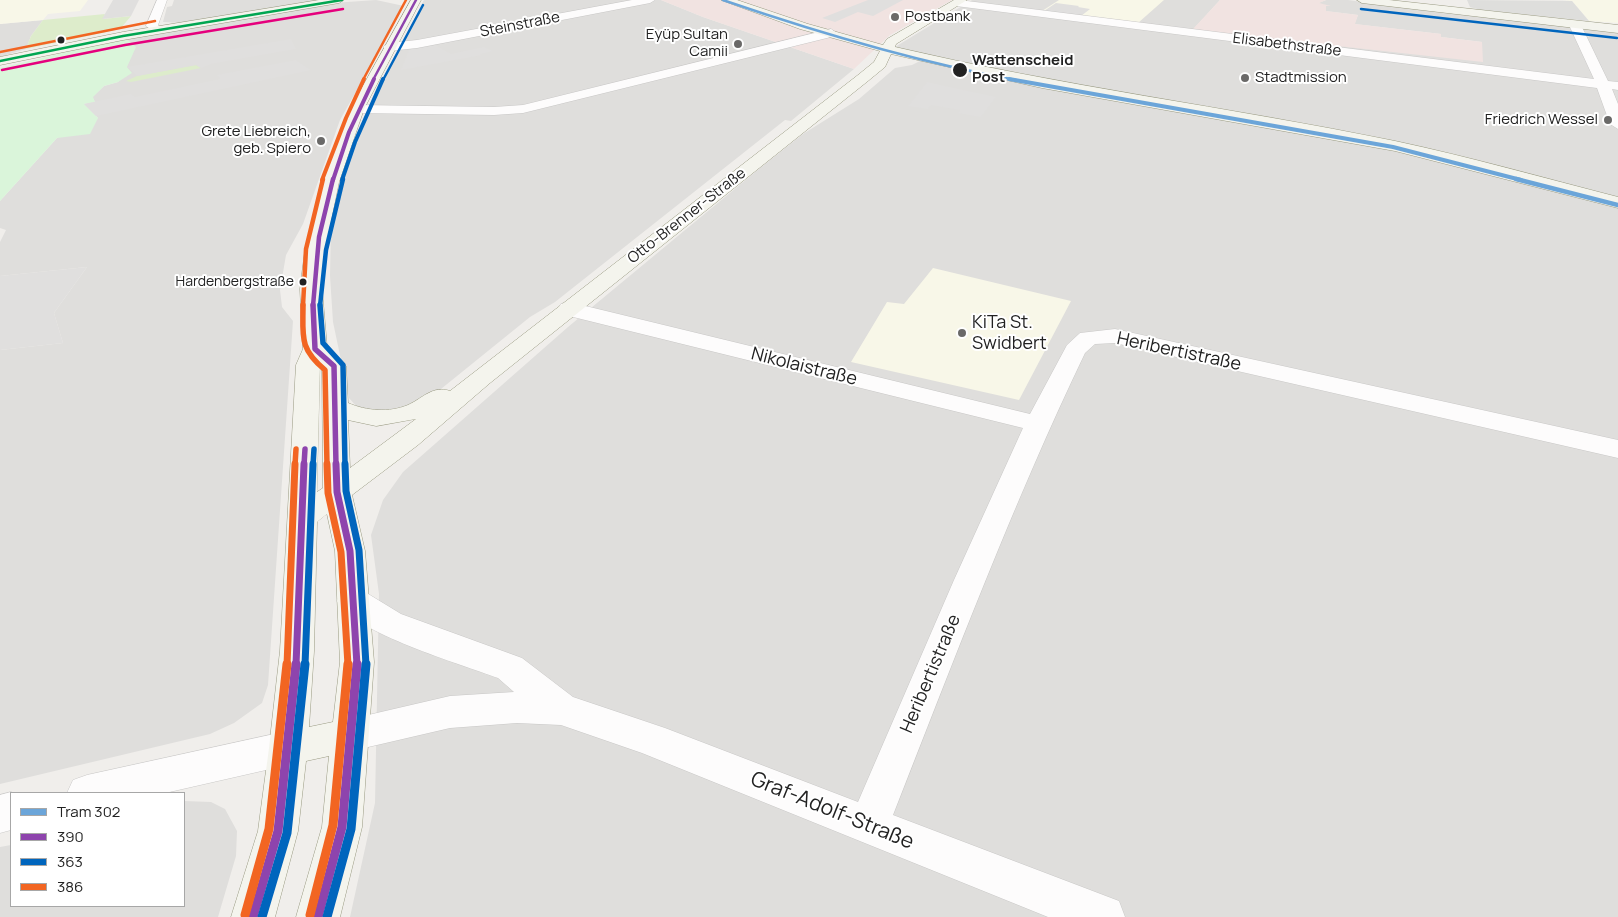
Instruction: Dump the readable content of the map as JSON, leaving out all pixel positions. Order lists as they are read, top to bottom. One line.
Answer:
{"streets":{"street":["Steinstraße","Elisabethstraße","Otto-Brenner-Straße","Heribertistraße","Nikolaistraße","Graf-Adolf-Straße"]},"crossings":[["Elisabethstraße","Otto-Brenner-Straße"],["Otto-Brenner-Straße","Nikolaistraße"],["Heribertistraße","Nikolaistraße"],["Heribertistraße","Graf-Adolf-Straße"]],"places":["Postbank","Eyüp Sultan Camii","Wattenscheid Post","Stadtmission","Friedrich Wessel","Grete Liebreich, geb. Spiero","Hardenbergstraße","KiTa St. Swidbert"],"lines":["tram line 302","transit line 390","transit line 386","transit line 363"],"legend":["Tram 302","390","363","386"]}
